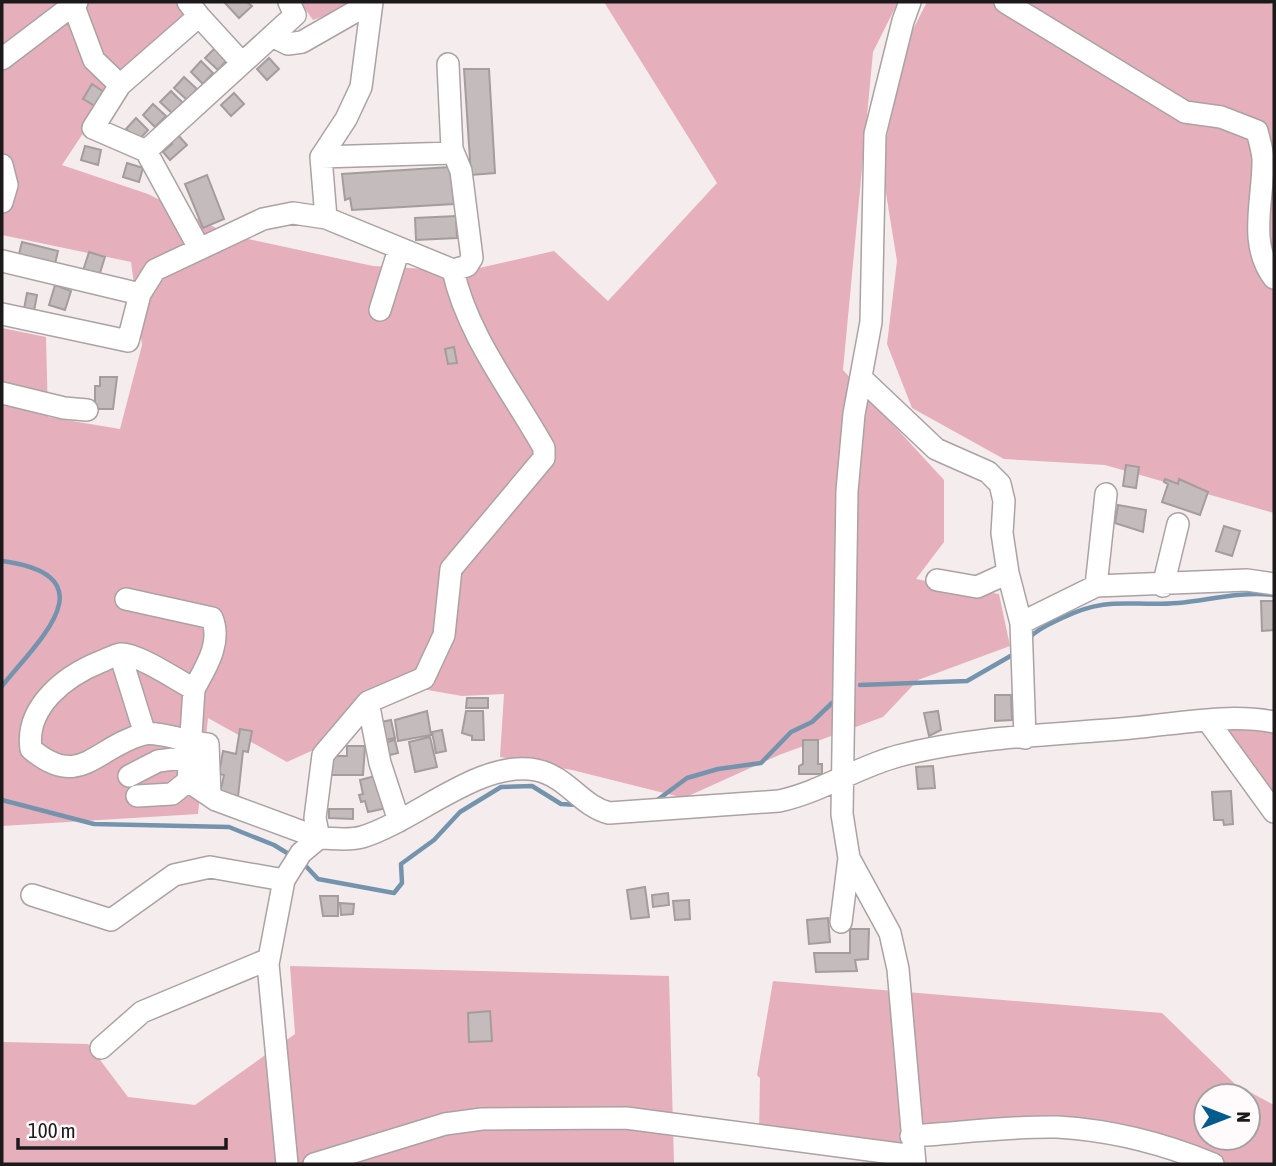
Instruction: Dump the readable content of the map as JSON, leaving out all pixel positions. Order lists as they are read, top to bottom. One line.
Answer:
{"scale_bar":"100 m","north":"right"}
